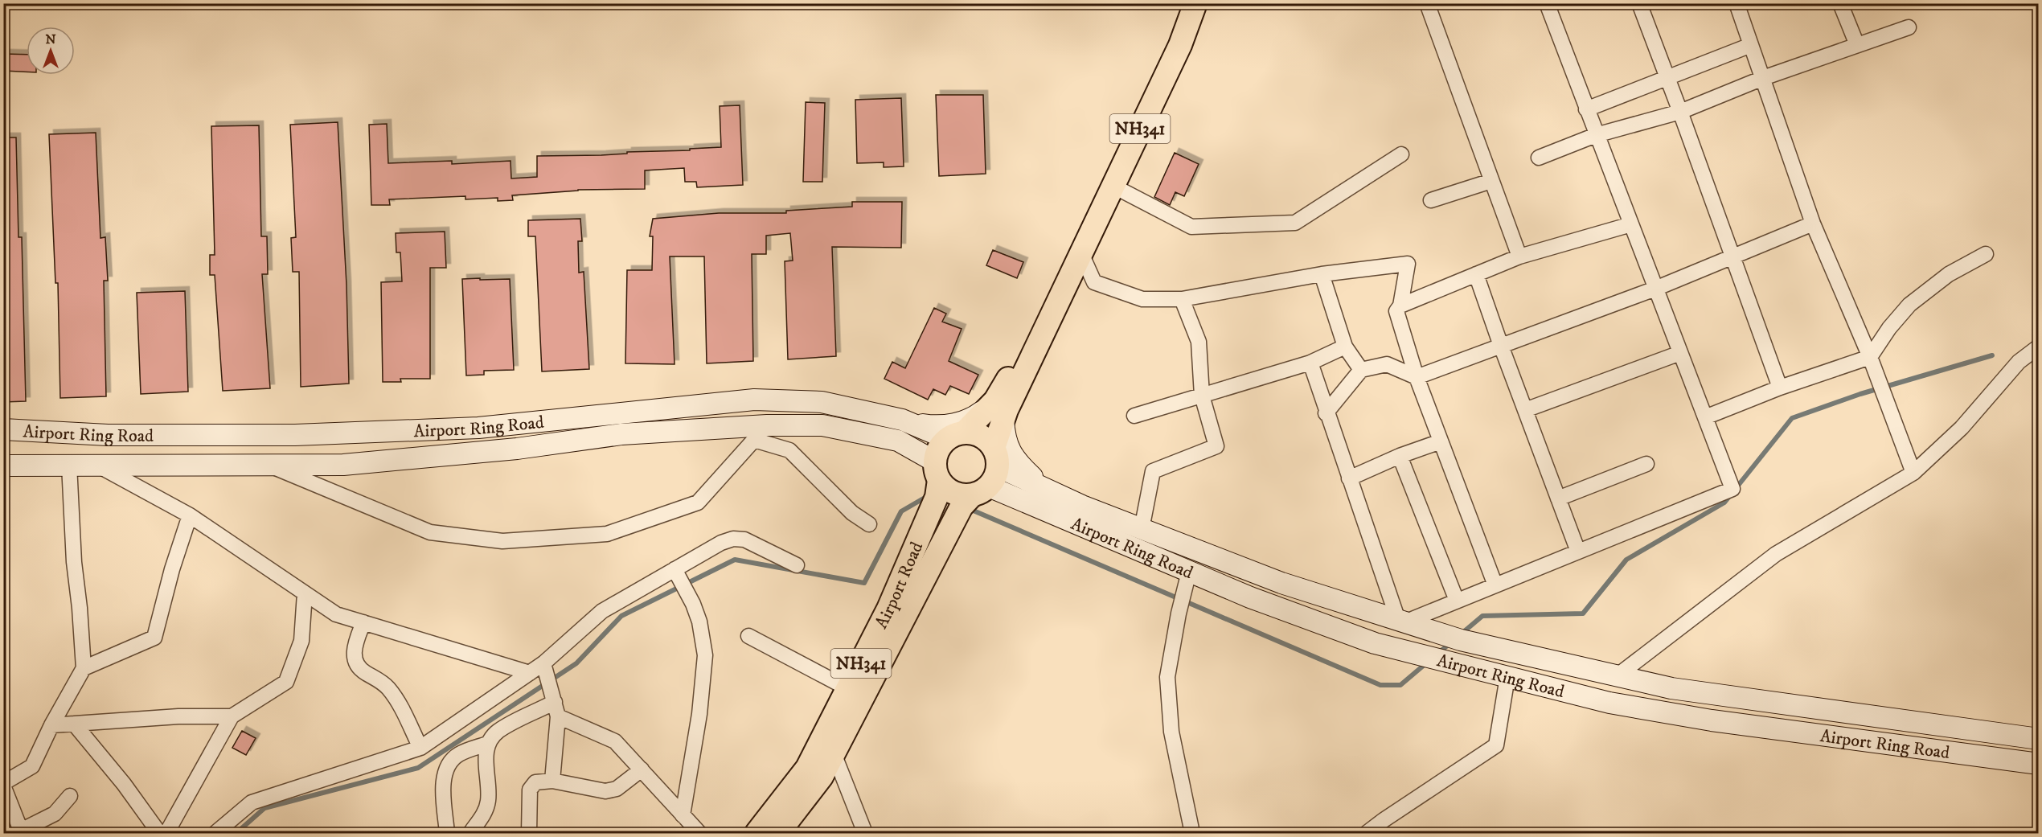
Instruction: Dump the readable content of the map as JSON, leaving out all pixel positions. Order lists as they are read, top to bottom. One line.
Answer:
{"streets":{"highway":["NH341","Airport Road"],"main road":["Airport Ring Road"]},"crossings":[["NH341","Airport Ring Road"],["NH341","Airport Road"],["Airport Ring Road","Airport Road"]],"north":"top"}
